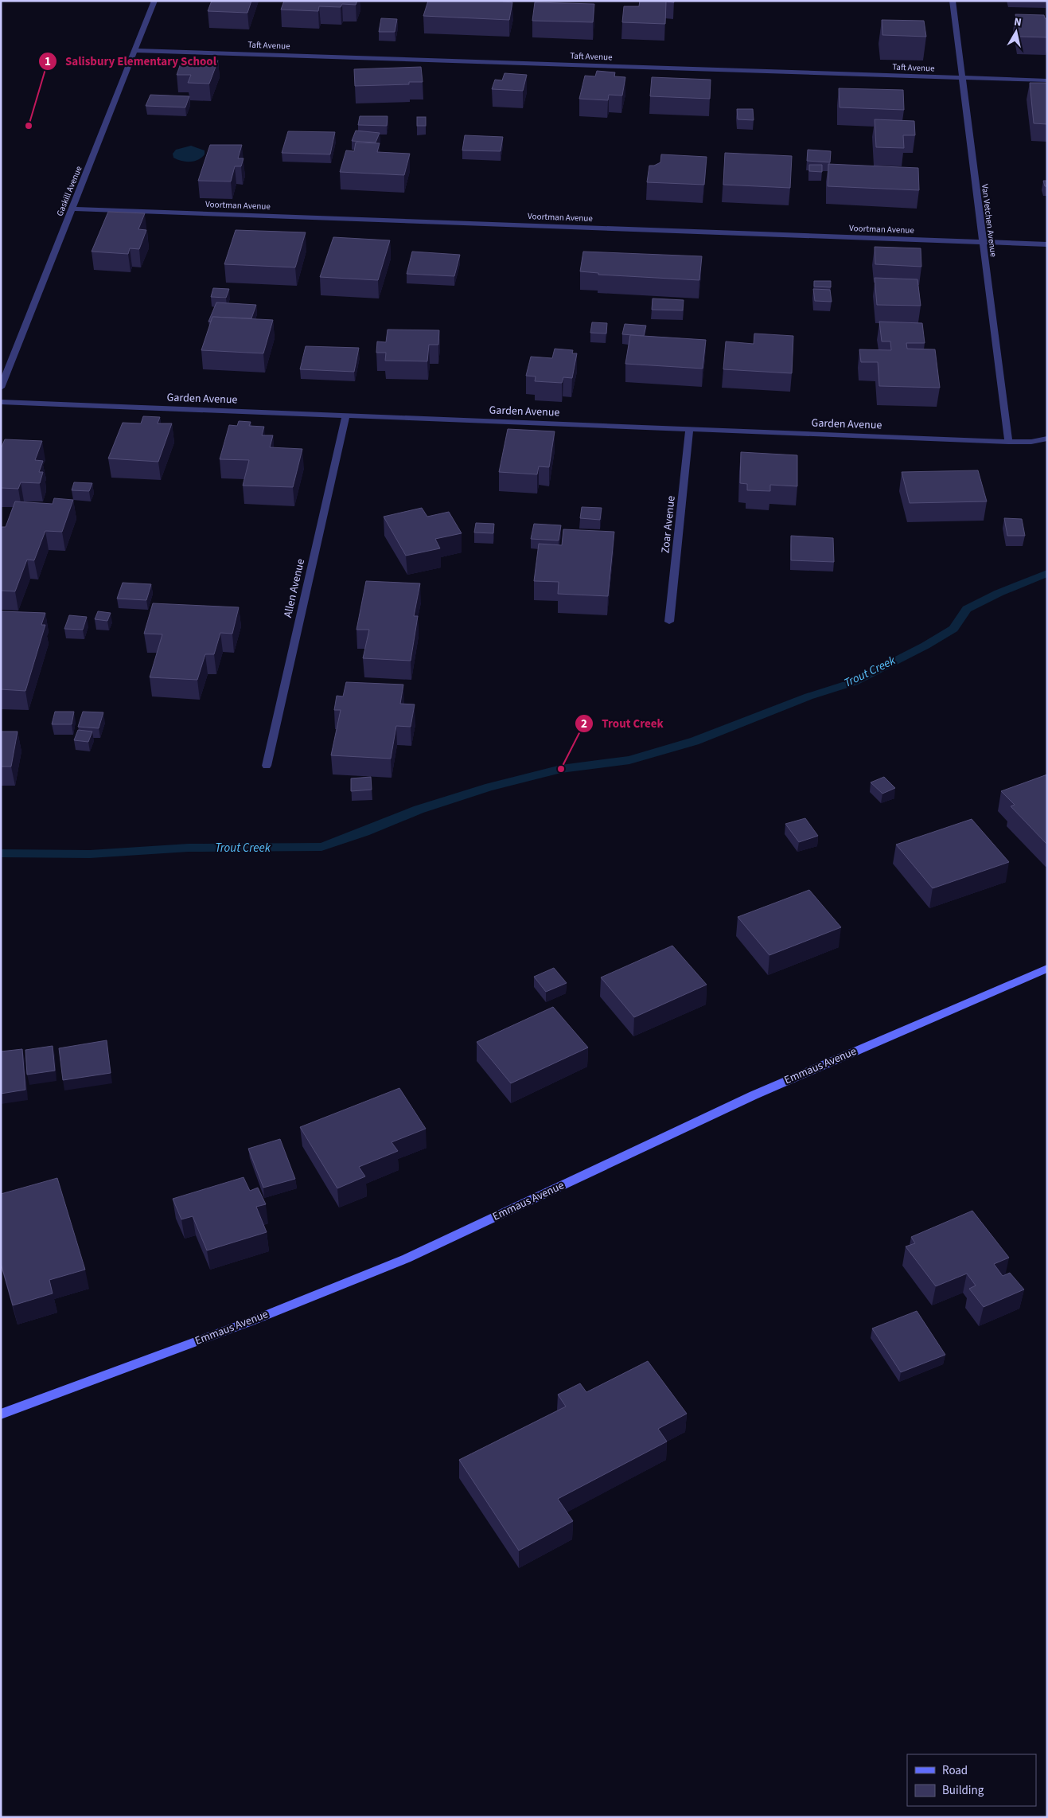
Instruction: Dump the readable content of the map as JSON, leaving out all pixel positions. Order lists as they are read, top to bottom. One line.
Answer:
{"streets":{"main road":["Emmaus Avenue"],"street":["Taft Avenue","Gaskill Avenue","Voortman Avenue","Van Vetchen Avenue","Garden Avenue","Zoar Avenue","Allen Avenue"]},"crossings":[["Taft Avenue","Gaskill Avenue"],["Taft Avenue","Van Vetchen Avenue"],["Gaskill Avenue","Voortman Avenue"],["Voortman Avenue","Van Vetchen Avenue"],["Van Vetchen Avenue","Garden Avenue"],["Garden Avenue","Zoar Avenue"],["Garden Avenue","Allen Avenue"]],"water":["Trout Creek"],"places":["Salisbury Elementary School","Trout Creek"],"legend":["Road","Building"],"north":"top"}
